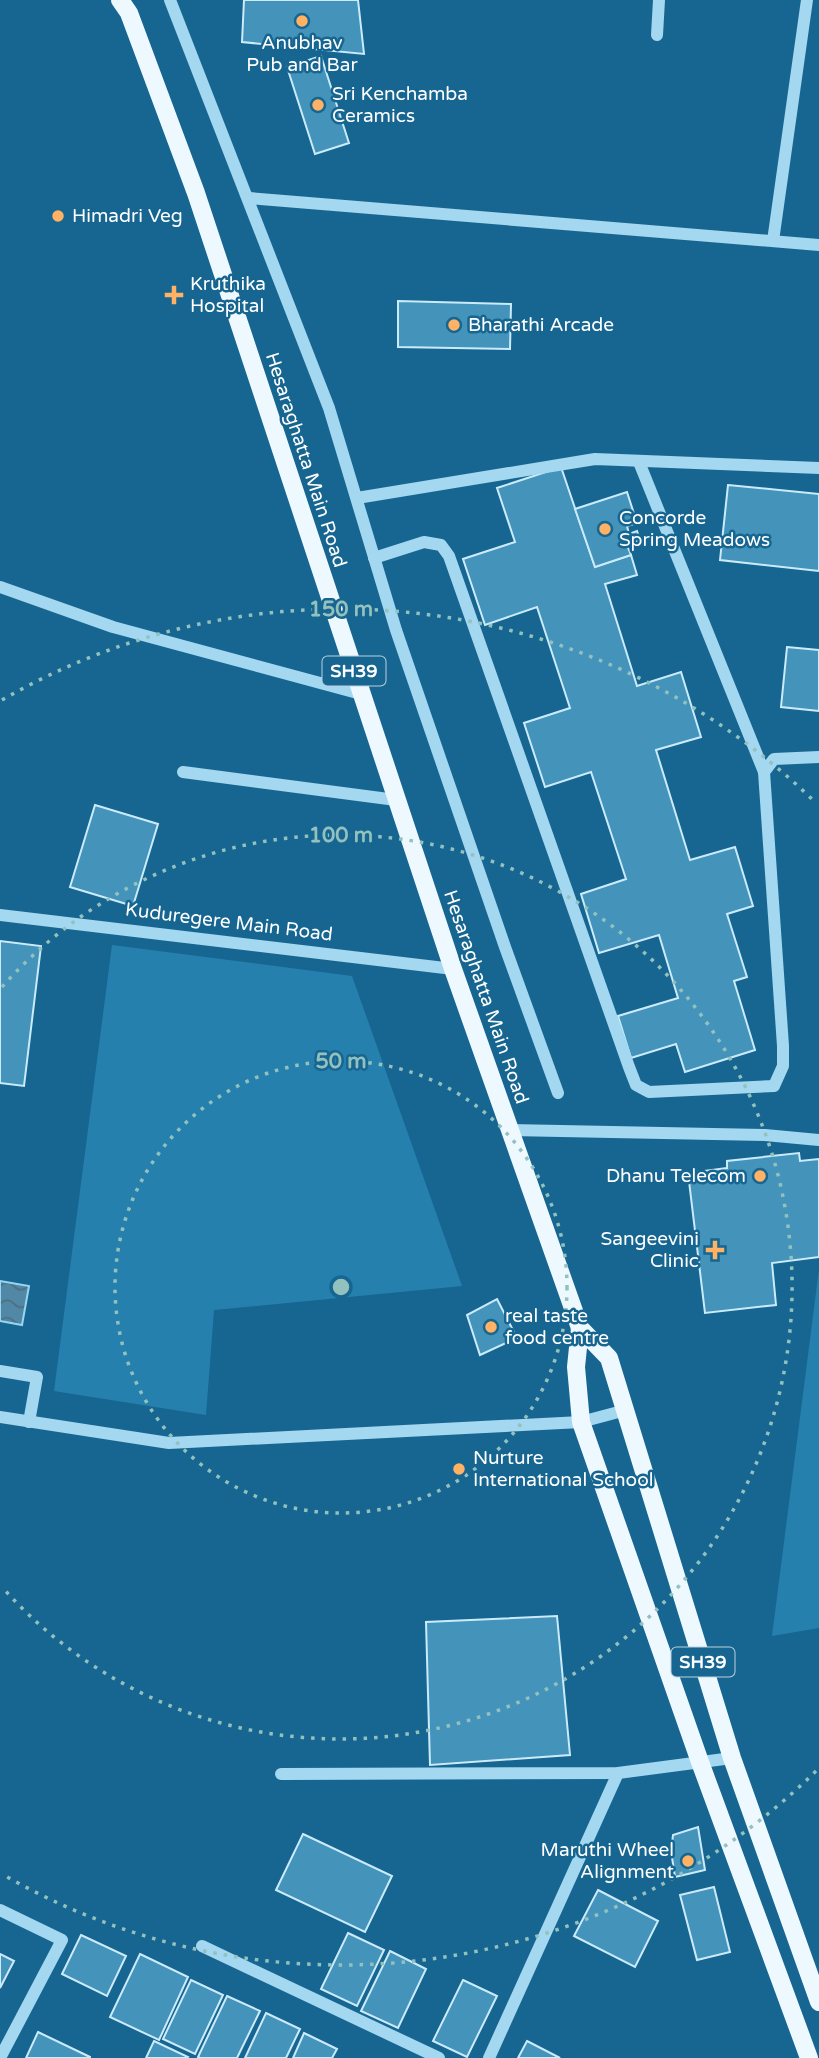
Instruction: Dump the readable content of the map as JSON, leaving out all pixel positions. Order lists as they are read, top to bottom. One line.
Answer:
{"streets":{"main road":["Hesaraghatta Main Road","SH39"],"street":["Kuduregere Main Road"]},"crossings":[["Hesaraghatta Main Road","Kuduregere Main Road"]],"places":{"other":["Anubhav Pub and Bar","Sri Kenchamba Ceramics","Himadri Veg","Bharathi Arcade","Concorde Spring Meadows","Dhanu Telecom","real taste food centre","Nurture International School","Maruthi Wheel Alignment"],"health":["Kruthika Hospital","Sangeevini Clinic"]},"rings":["150 m","100 m","50 m"]}
